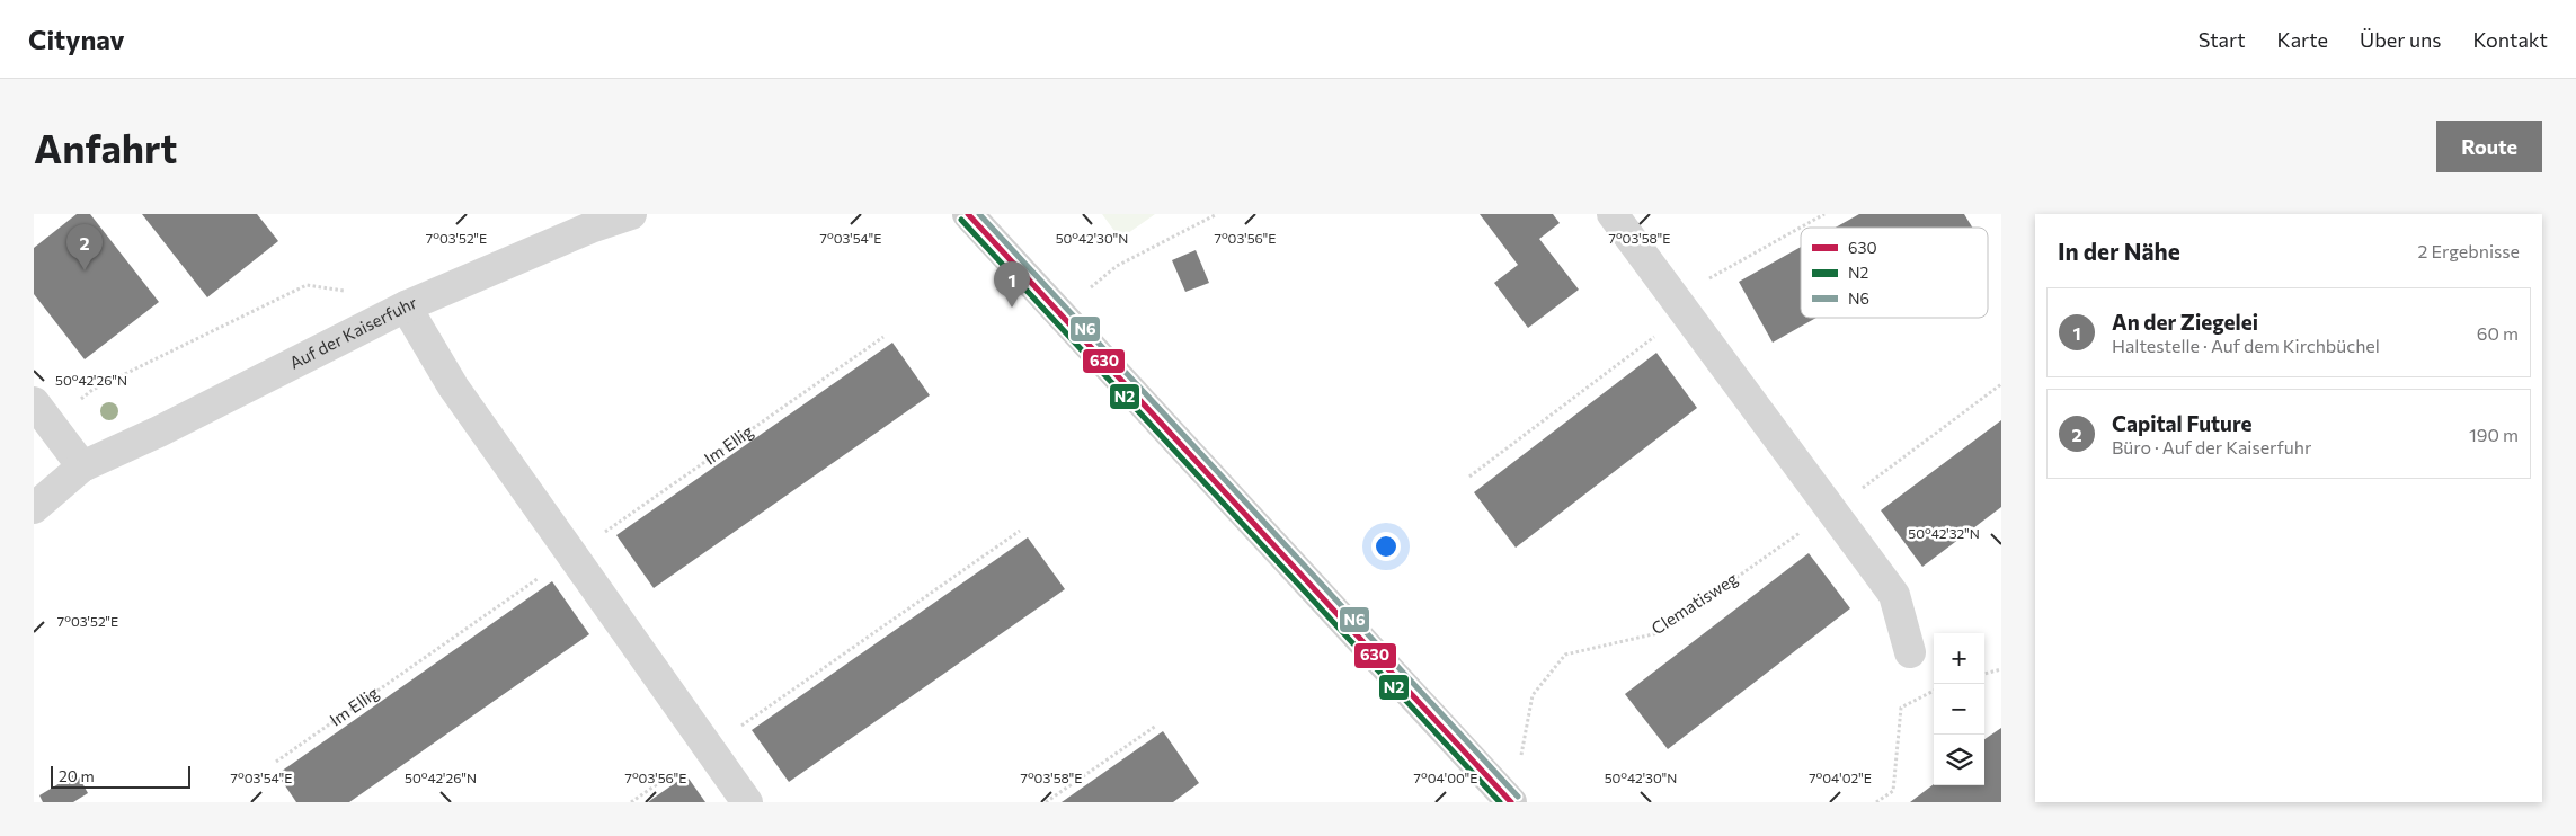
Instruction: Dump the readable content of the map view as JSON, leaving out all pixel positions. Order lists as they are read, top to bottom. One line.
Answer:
{"streets":{"street":["Auf der Kaiserfuhr"],"path":["Im Ellig","Clematisweg"]},"lines":["transit line 630","transit line N6","transit line N2"],"legend":["630","N2","N6"],"scale_bar":"20 m","page":{"header":"Citynav","nav":["Start","Karte","Über uns","Kontakt"],"buttons":"Route","title":"Anfahrt","heading":["In der Nähe","2 Ergebnisse"],"pins":["2","1"],"list":[{"mark":"1","name":"An der Ziegelei","note":"Haltestelle · Auf dem Kirchbüchel","value":"60 m"},{"mark":"2","name":"Capital Future","note":"Büro · Auf der Kaiserfuhr","value":"190 m"}],"map_buttons":["+","−"],"scale":"20 m"},"coordinates":["7°03'52\"E","7°03'54\"E","7°03'56\"E","7°03'58\"E","50°42'30\"N","50°42'26\"N","50°42'32\"N","7°04'00\"E","7°04'02\"E"]}
